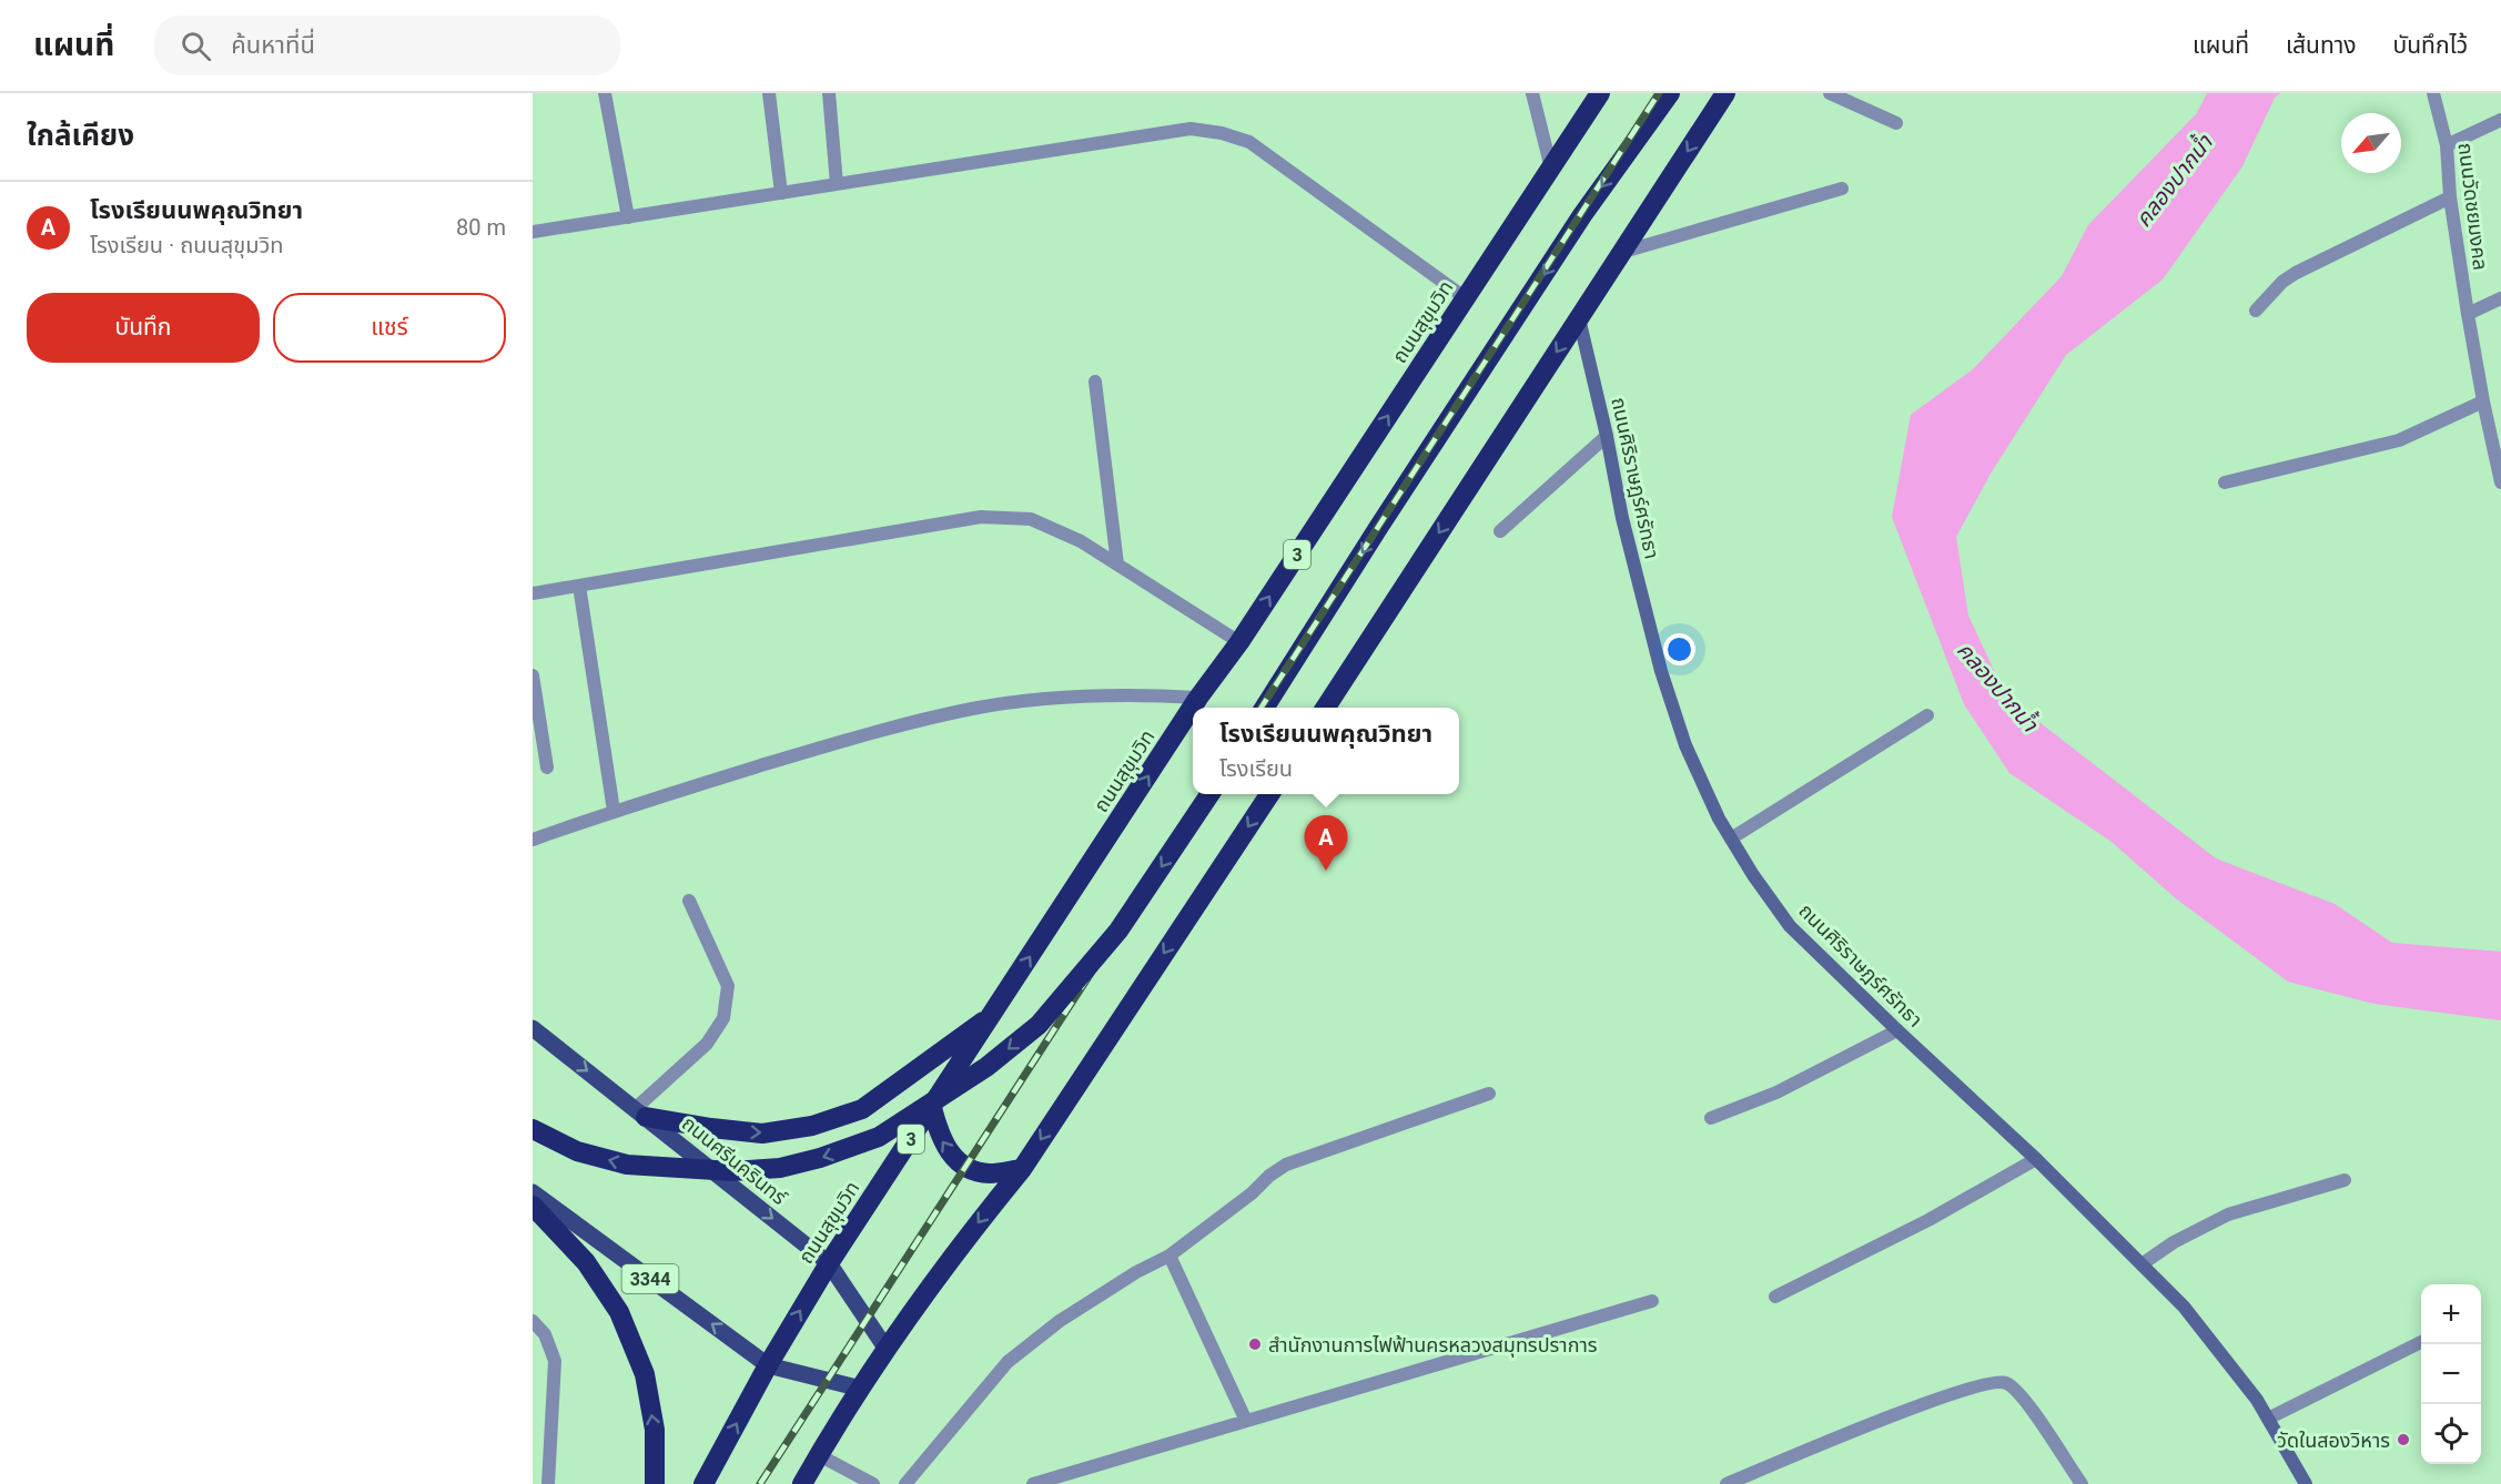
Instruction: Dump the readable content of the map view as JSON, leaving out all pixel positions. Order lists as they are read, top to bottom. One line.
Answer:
{"streets":{"highway":["ถนนสุขุมวิท","3"],"main road":["ถนนศรีนครินทร์","3344"],"street":["ถนนวัดชยมงคล","ถนนศิริราษฎร์ศรัทธา"]},"crossings":[["ถนนสุขุมวิท","ถนนศรีนครินทร์"],["ถนนสุขุมวิท","3344"]],"water":["คลองปากน้ำ"],"places":["สำนักงานการไฟฟ้านครหลวงสมุทรปราการ","วัดในสองวิหาร"],"north":"bottom left","page":{"header":"แผนที่","search":"ค้นหาที่นี่","nav":["แผนที่","เส้นทาง","บันทึกไว้"],"heading":"ใกล้เคียง","list":[{"mark":"A","name":"โรงเรียนนพคุณวิทยา","note":"โรงเรียน · ถนนสุขุมวิท","value":"80 m"}],"buttons":["บันทึก","แชร์"],"popup":["โรงเรียนนพคุณวิทยา","โรงเรียน"],"pins":"A","map_buttons":["+","−"]}}
